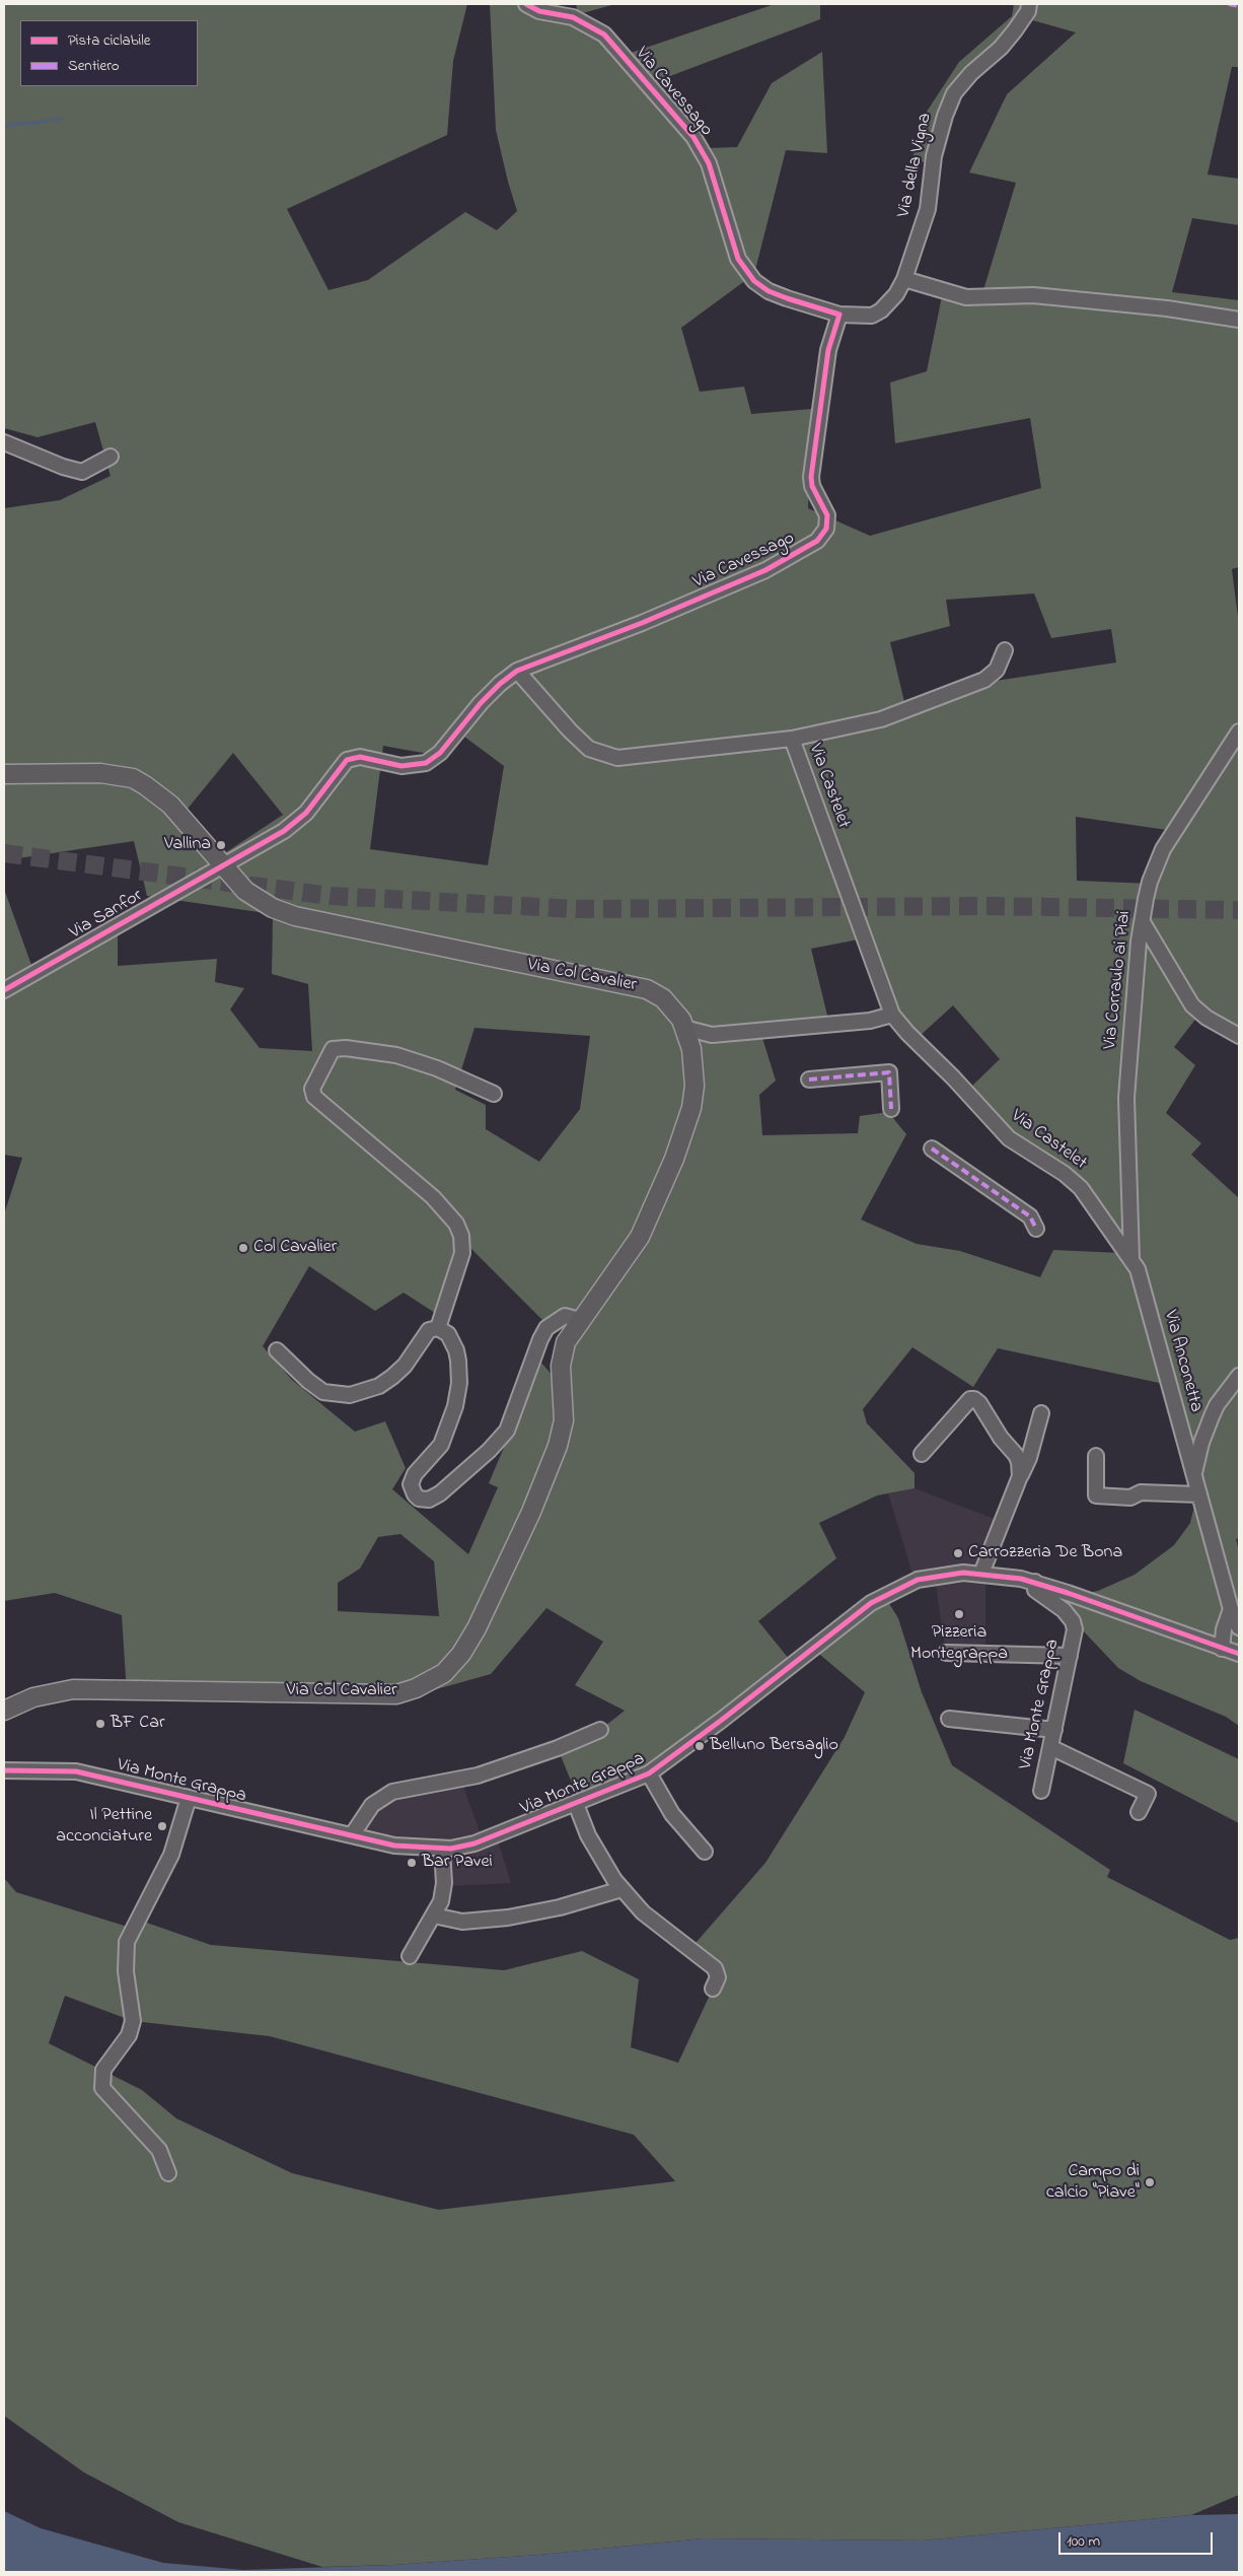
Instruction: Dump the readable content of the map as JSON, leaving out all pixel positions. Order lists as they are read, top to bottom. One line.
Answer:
{"streets":{"main road":["Via Col Cavalier"],"street":["Via Cavessago","Via della Vigna","Via Castelet","Via Sanfor","Via Corraulo ai Piai","Via Anconetta","Via Monte Grappa"]},"crossings":[["Via Cavessago","Via della Vigna"],["Via Cavessago","Via Sanfor"],["Via Cavessago","Via Col Cavalier"],["Via Castelet","Via Corraulo ai Piai"],["Via Castelet","Via Anconetta"],["Via Sanfor","Via Col Cavalier"],["Via Corraulo ai Piai","Via Anconetta"]],"places":["Vallina","Col Cavalier","Carrozzeria De Bona","Pizzeria Montegrappa","BF Car","Belluno Bersaglio","Il Pettine acconciature","Bar Pavei","Campo di calcio \"Piave\""],"legend":["Pista ciclabile","Sentiero"],"scale_bar":"100 m"}
